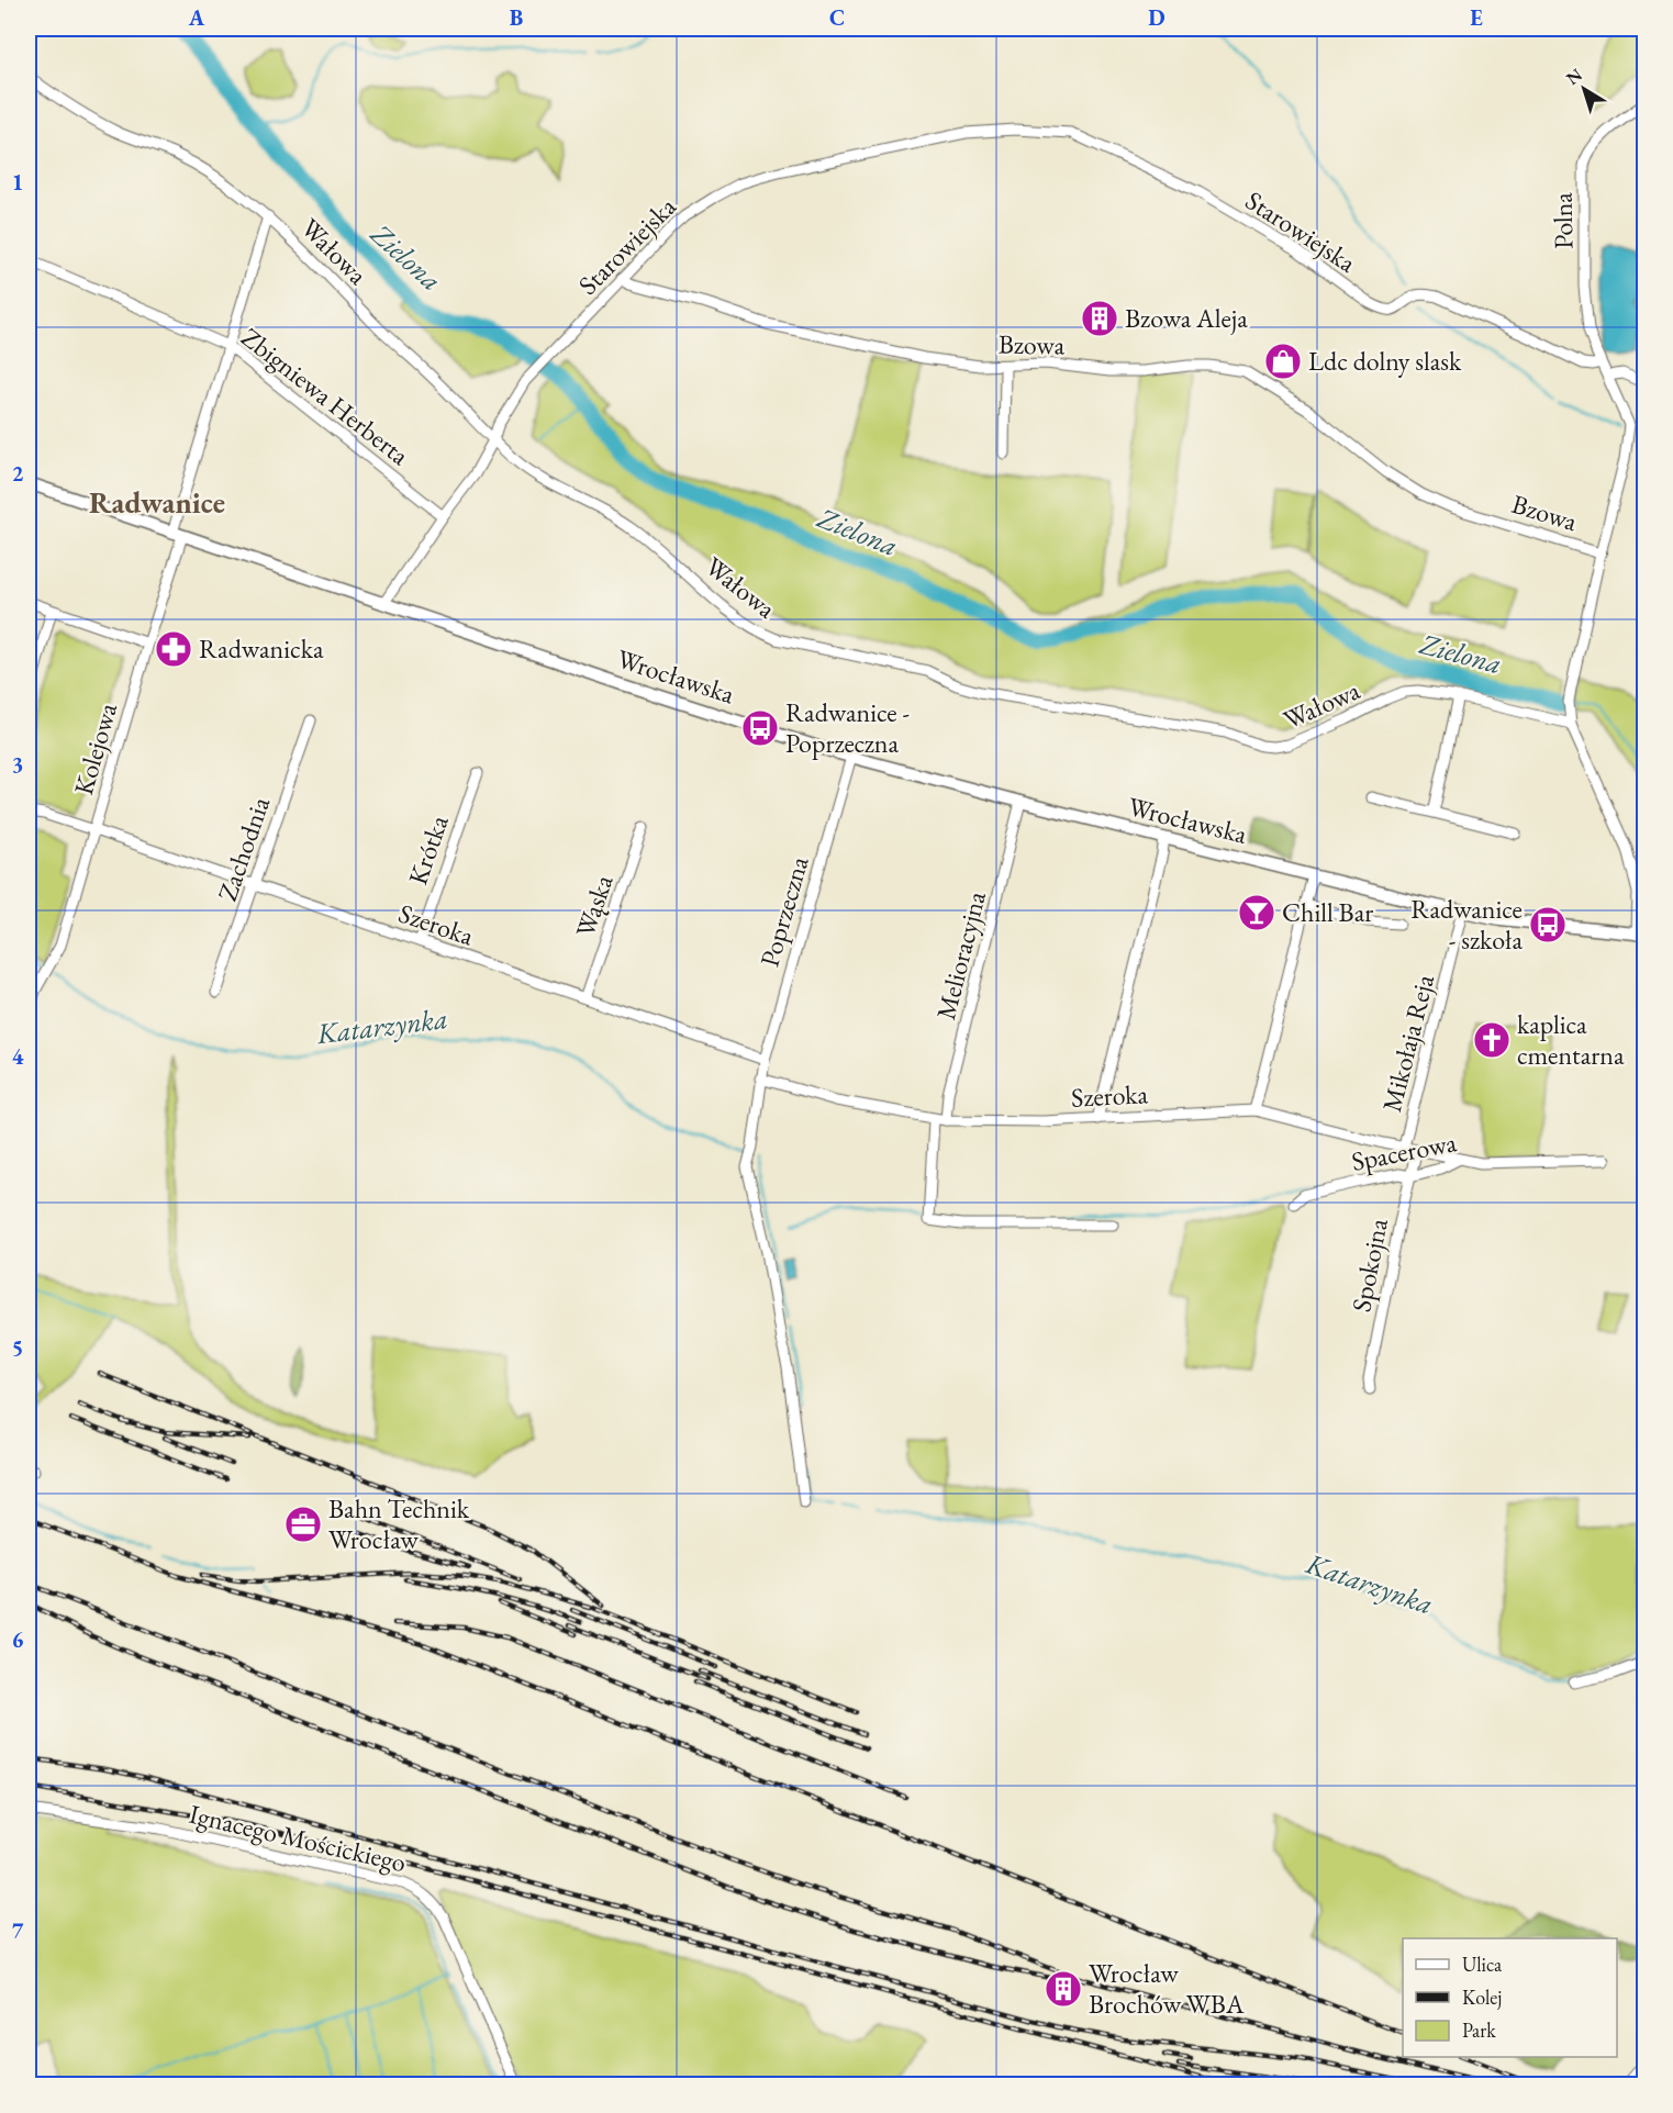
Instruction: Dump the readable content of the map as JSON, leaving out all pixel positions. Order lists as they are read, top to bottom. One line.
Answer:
{"streets":{"main road":["Wrocławska"],"street":["Polna","Starowiejska","Wałowa","Bzowa","Zbigniewa Herberta","Kolejowa","Zachodnia","Krótka","Wąska","Poprzeczna","Szeroka","Melioracyjna","Mikołaja Reja","Spacerowa","Spokojna","Ignacego Mościckiego"]},"crossings":[["Polna","Starowiejska"],["Starowiejska","Wałowa"],["Starowiejska","Bzowa"],["Starowiejska","Zbigniewa Herberta"],["Starowiejska","Wrocławska"],["Wałowa","Kolejowa"],["Zbigniewa Herberta","Kolejowa"],["Wrocławska","Kolejowa"],["Wrocławska","Poprzeczna"],["Wrocławska","Melioracyjna"],["Wrocławska","Mikołaja Reja"],["Kolejowa","Szeroka"],["Zachodnia","Szeroka"],["Krótka","Szeroka"],["Wąska","Szeroka"],["Poprzeczna","Szeroka"],["Szeroka","Melioracyjna"],["Szeroka","Mikołaja Reja"],["Szeroka","Spacerowa"],["Szeroka","Spokojna"],["Spacerowa","Spokojna"]],"districts":["Radwanice"],"water":["Zielona","Katarzynka"],"places":{"building":["Bzowa Aleja","Wrocław Brochów WBA"],"shop":["Ldc dolny slask"],"pharmacy":["Radwanicka"],"bus stop":["Radwanice - Poprzeczna","Radwanice - szkoła"],"bar":["Chill Bar"],"church":["kaplica cmentarna"],"office":["Bahn Technik Wrocław"]},"legend":["Ulica","Kolej","Park"],"north":"top left","grid":{"columns":["A","B","C","D","E"],"rows":["1","2","3","4","5","6","7"]}}
